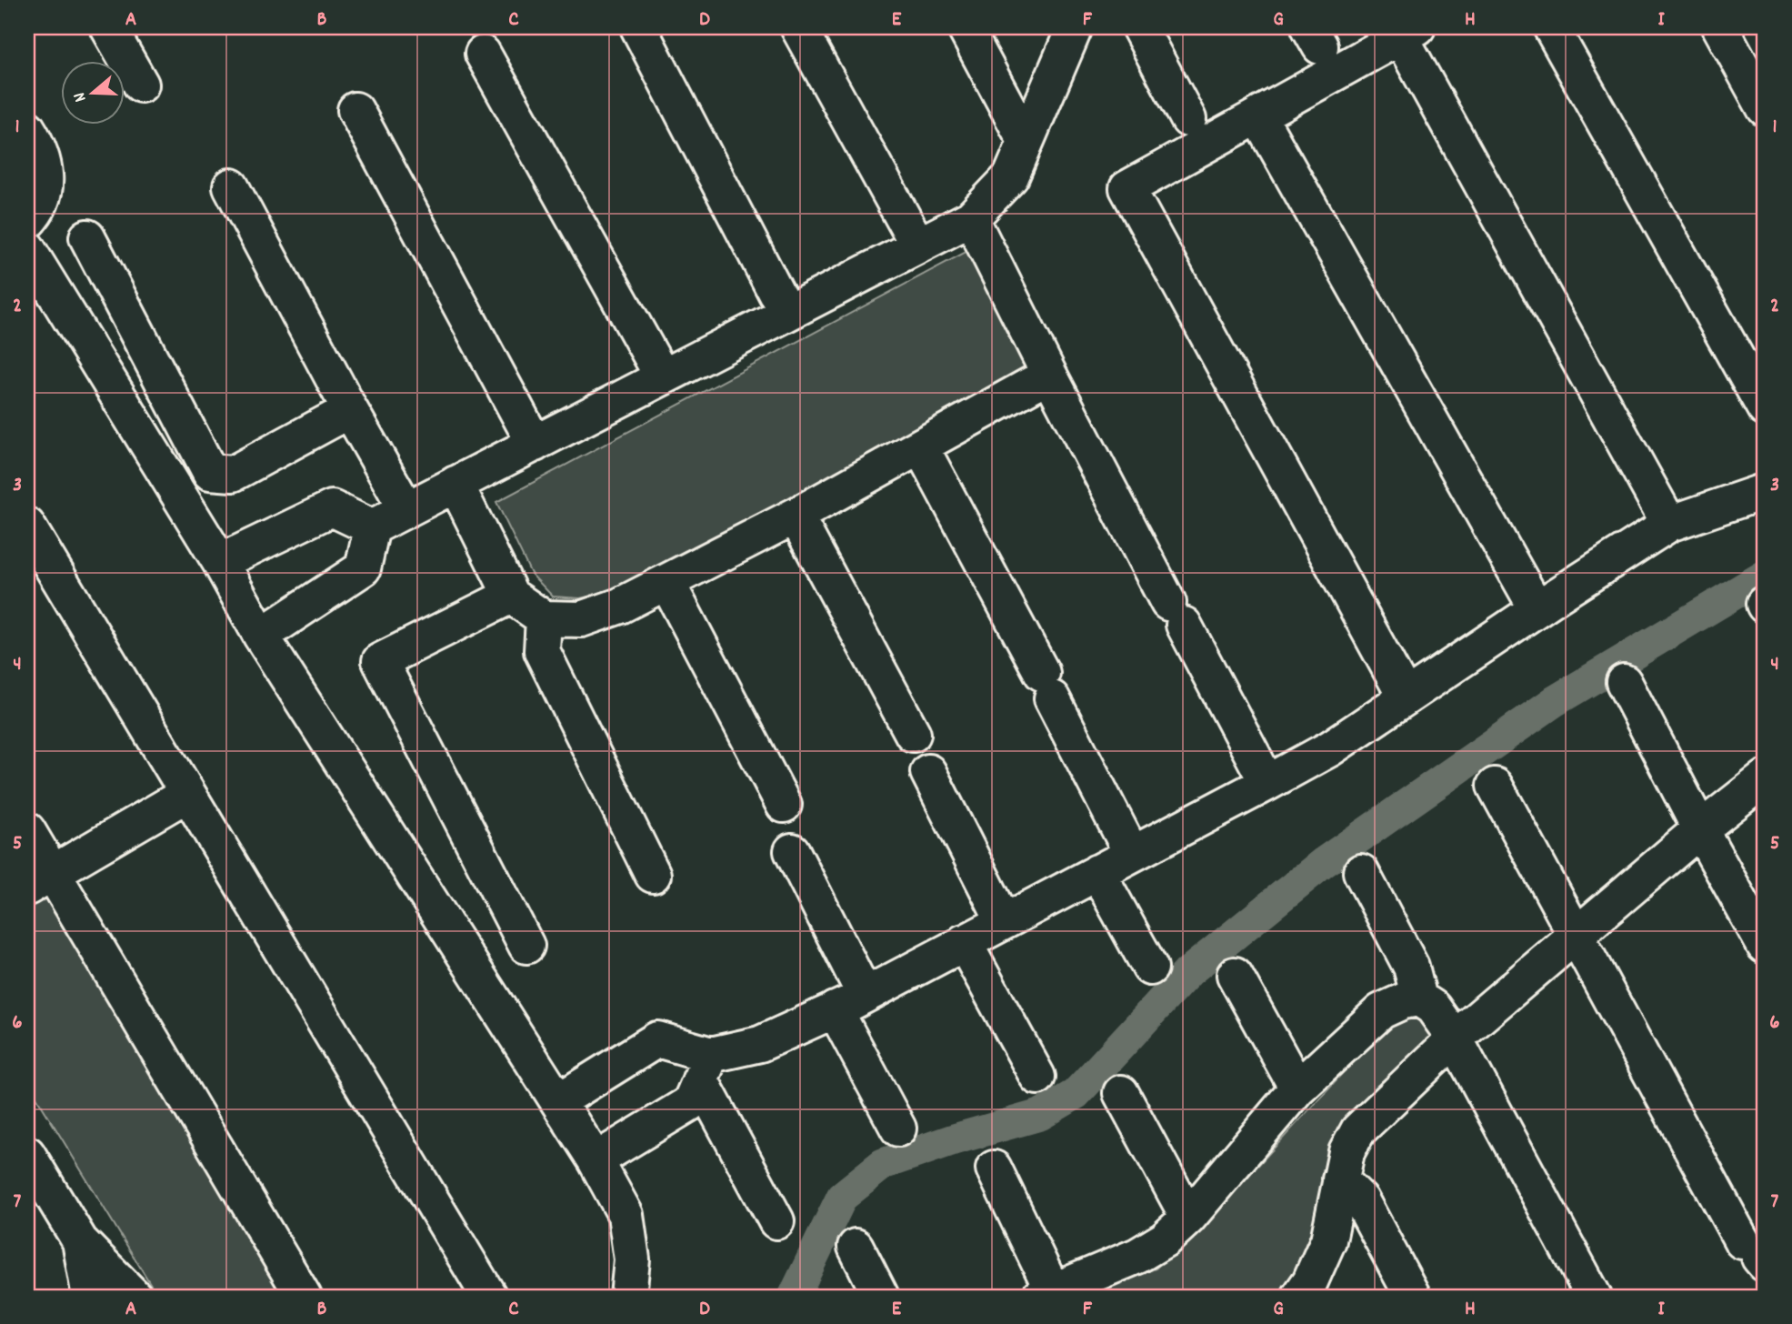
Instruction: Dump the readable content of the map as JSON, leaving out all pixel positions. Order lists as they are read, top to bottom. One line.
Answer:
{"north":"left","grid":{"columns":["A","B","C","D","E","F","G","H","I"],"rows":["1","2","3","4","5","6","7"]}}
